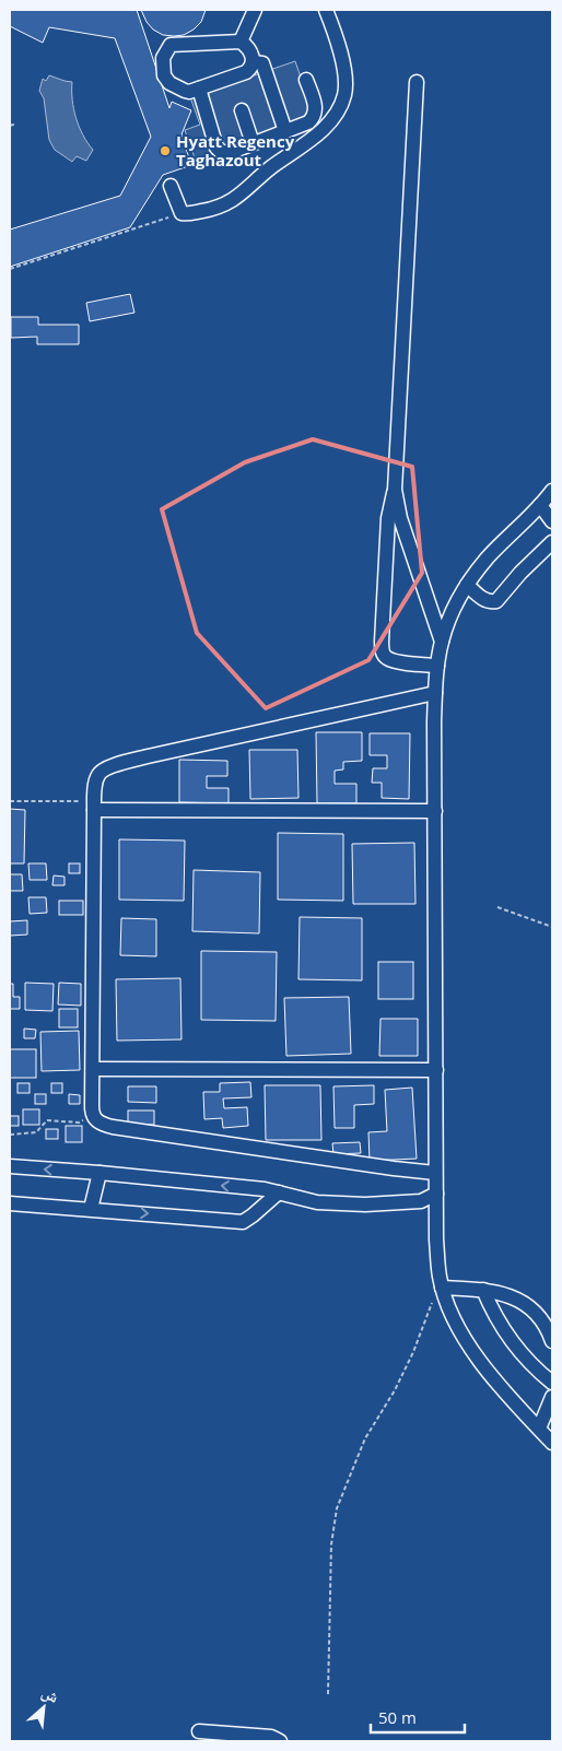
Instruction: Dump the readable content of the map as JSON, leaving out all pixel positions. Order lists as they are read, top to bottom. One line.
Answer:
{"places":["Hyatt Regency Taghazout"],"scale_bar":"50 m","north":"top right"}
